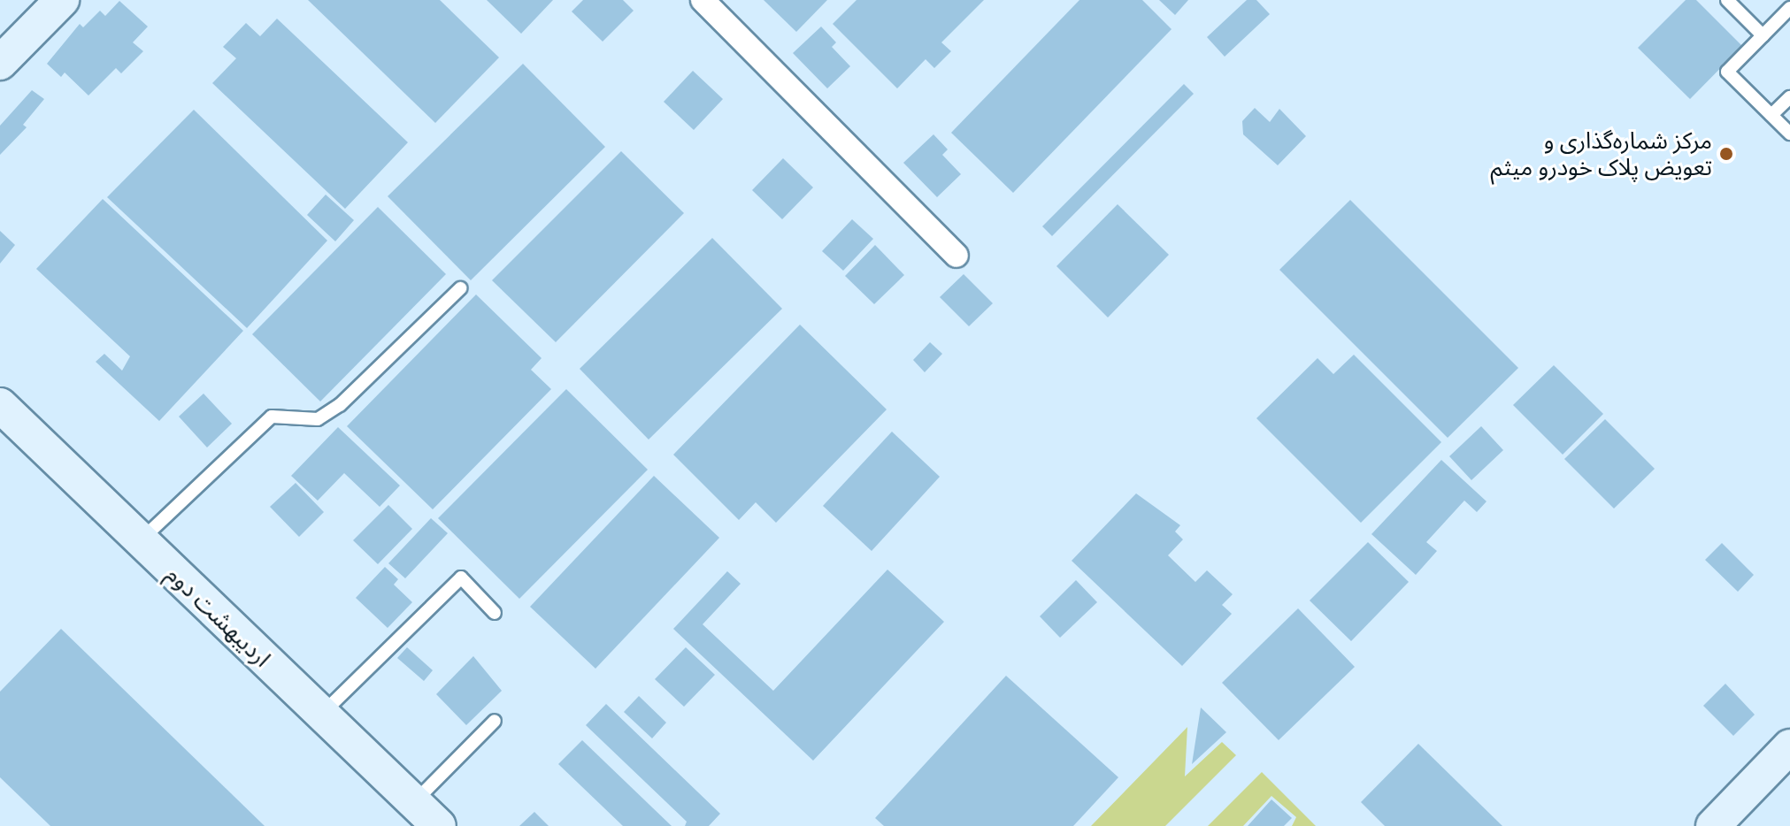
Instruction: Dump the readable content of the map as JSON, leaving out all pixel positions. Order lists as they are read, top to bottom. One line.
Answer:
{"streets":{"street":["اردیبهشت دوم"]},"places":["مرکز شماره‌گذاری و تعویض پلاک خودرو میثم"]}
